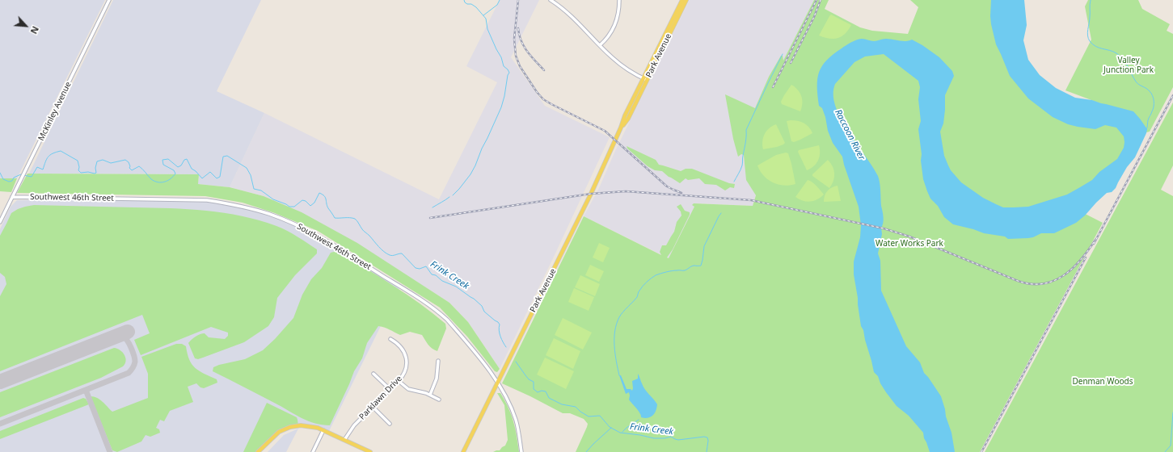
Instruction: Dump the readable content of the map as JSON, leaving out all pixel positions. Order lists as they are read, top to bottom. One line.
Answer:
{"streets":{"main road":["Park Avenue"],"street":["McKinley Avenue","Southwest 46th Street","Parklawn Drive"]},"crossings":[["Park Avenue","Southwest 46th Street"],["McKinley Avenue","Southwest 46th Street"]],"water":["Raccoon River","Frink Creek"],"parks":["Valley Junction Park","Water Works Park","Denman Woods"],"north":"bottom right"}
